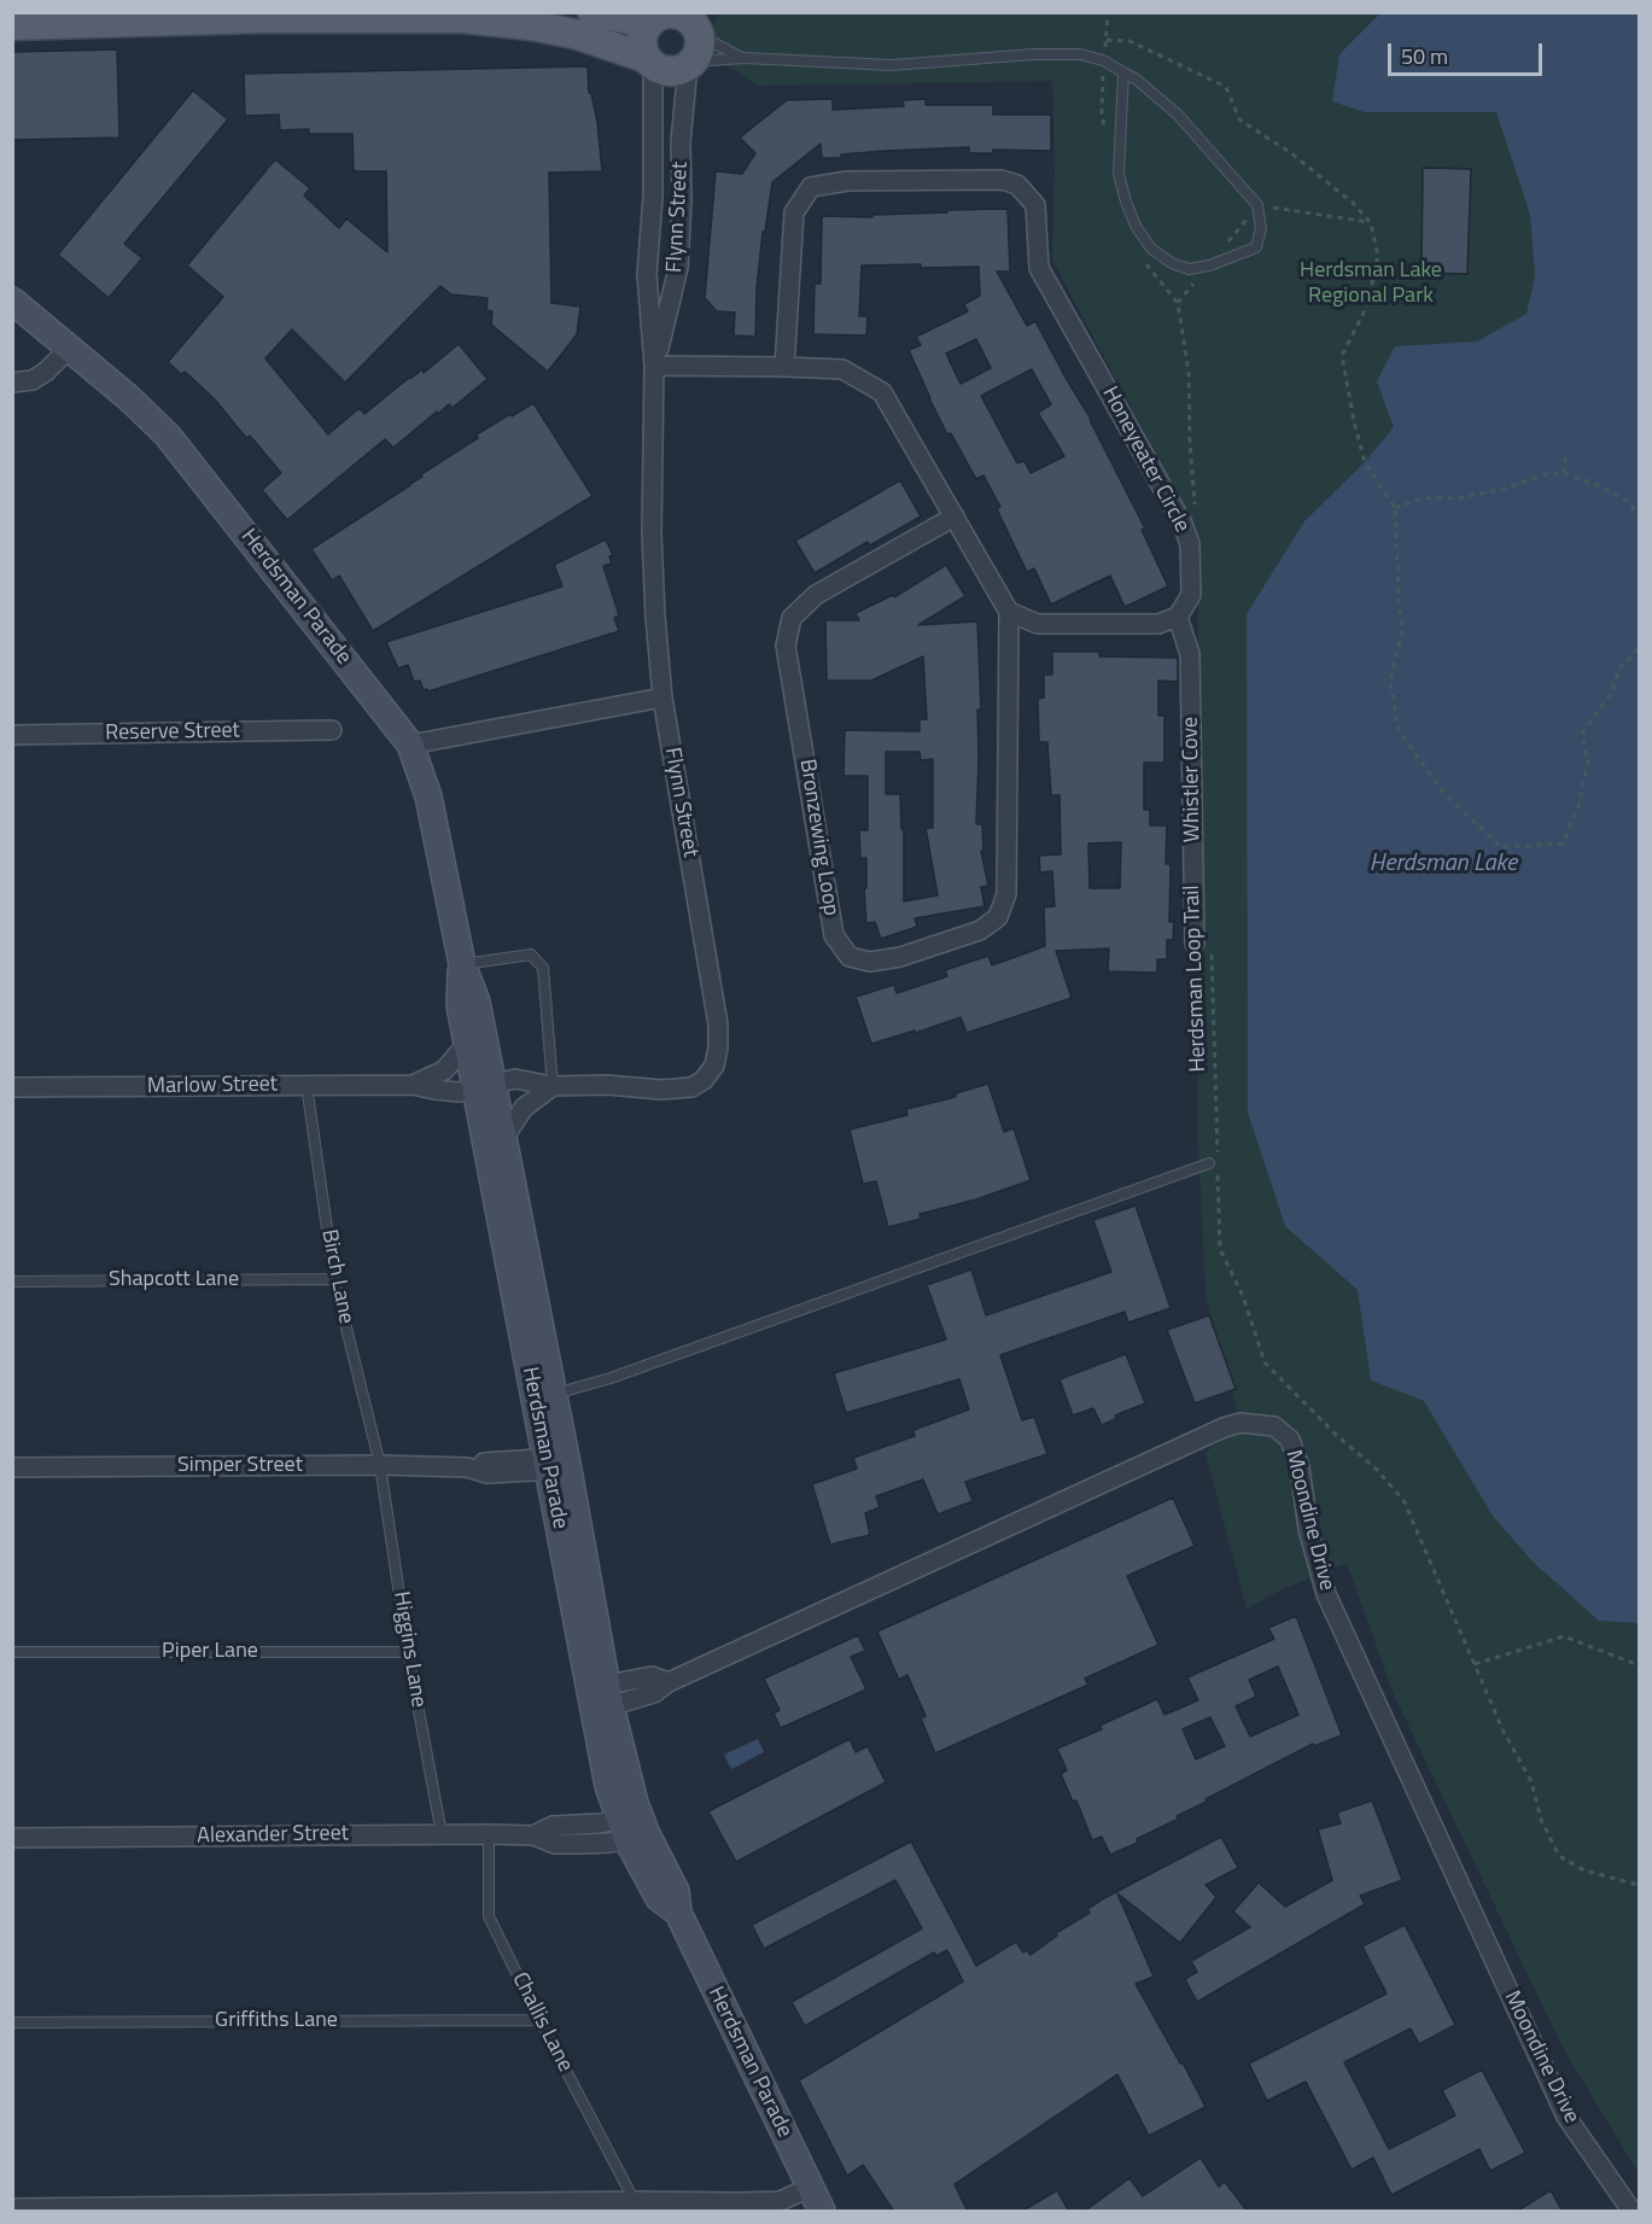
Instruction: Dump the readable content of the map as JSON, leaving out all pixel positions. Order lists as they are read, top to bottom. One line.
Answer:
{"streets":{"main road":["Herdsman Parade"],"street":["Flynn Street","Honeyeater Circle","Reserve Street","Whistler Cove","Bronzewing Loop","Marlow Street","Simper Street","Moondine Drive","Alexander Street"],"lane":["Birch Lane","Shapcott Lane","Higgins Lane","Piper Lane","Griffiths Lane","Challis Lane"],"path":["Herdsman Loop Trail"]},"crossings":[["Flynn Street","Herdsman Parade"],["Flynn Street","Marlow Street"],["Honeyeater Circle","Whistler Cove"],["Herdsman Parade","Marlow Street"],["Herdsman Parade","Simper Street"],["Herdsman Parade","Moondine Drive"],["Herdsman Parade","Alexander Street"],["Whistler Cove","Herdsman Loop Trail"],["Marlow Street","Birch Lane"],["Birch Lane","Shapcott Lane"],["Birch Lane","Simper Street"],["Birch Lane","Higgins Lane"],["Simper Street","Higgins Lane"],["Higgins Lane","Piper Lane"],["Higgins Lane","Alexander Street"],["Alexander Street","Challis Lane"],["Griffiths Lane","Challis Lane"]],"water":["Herdsman Lake"],"parks":["Herdsman Lake Regional Park"],"scale_bar":"50 m"}
